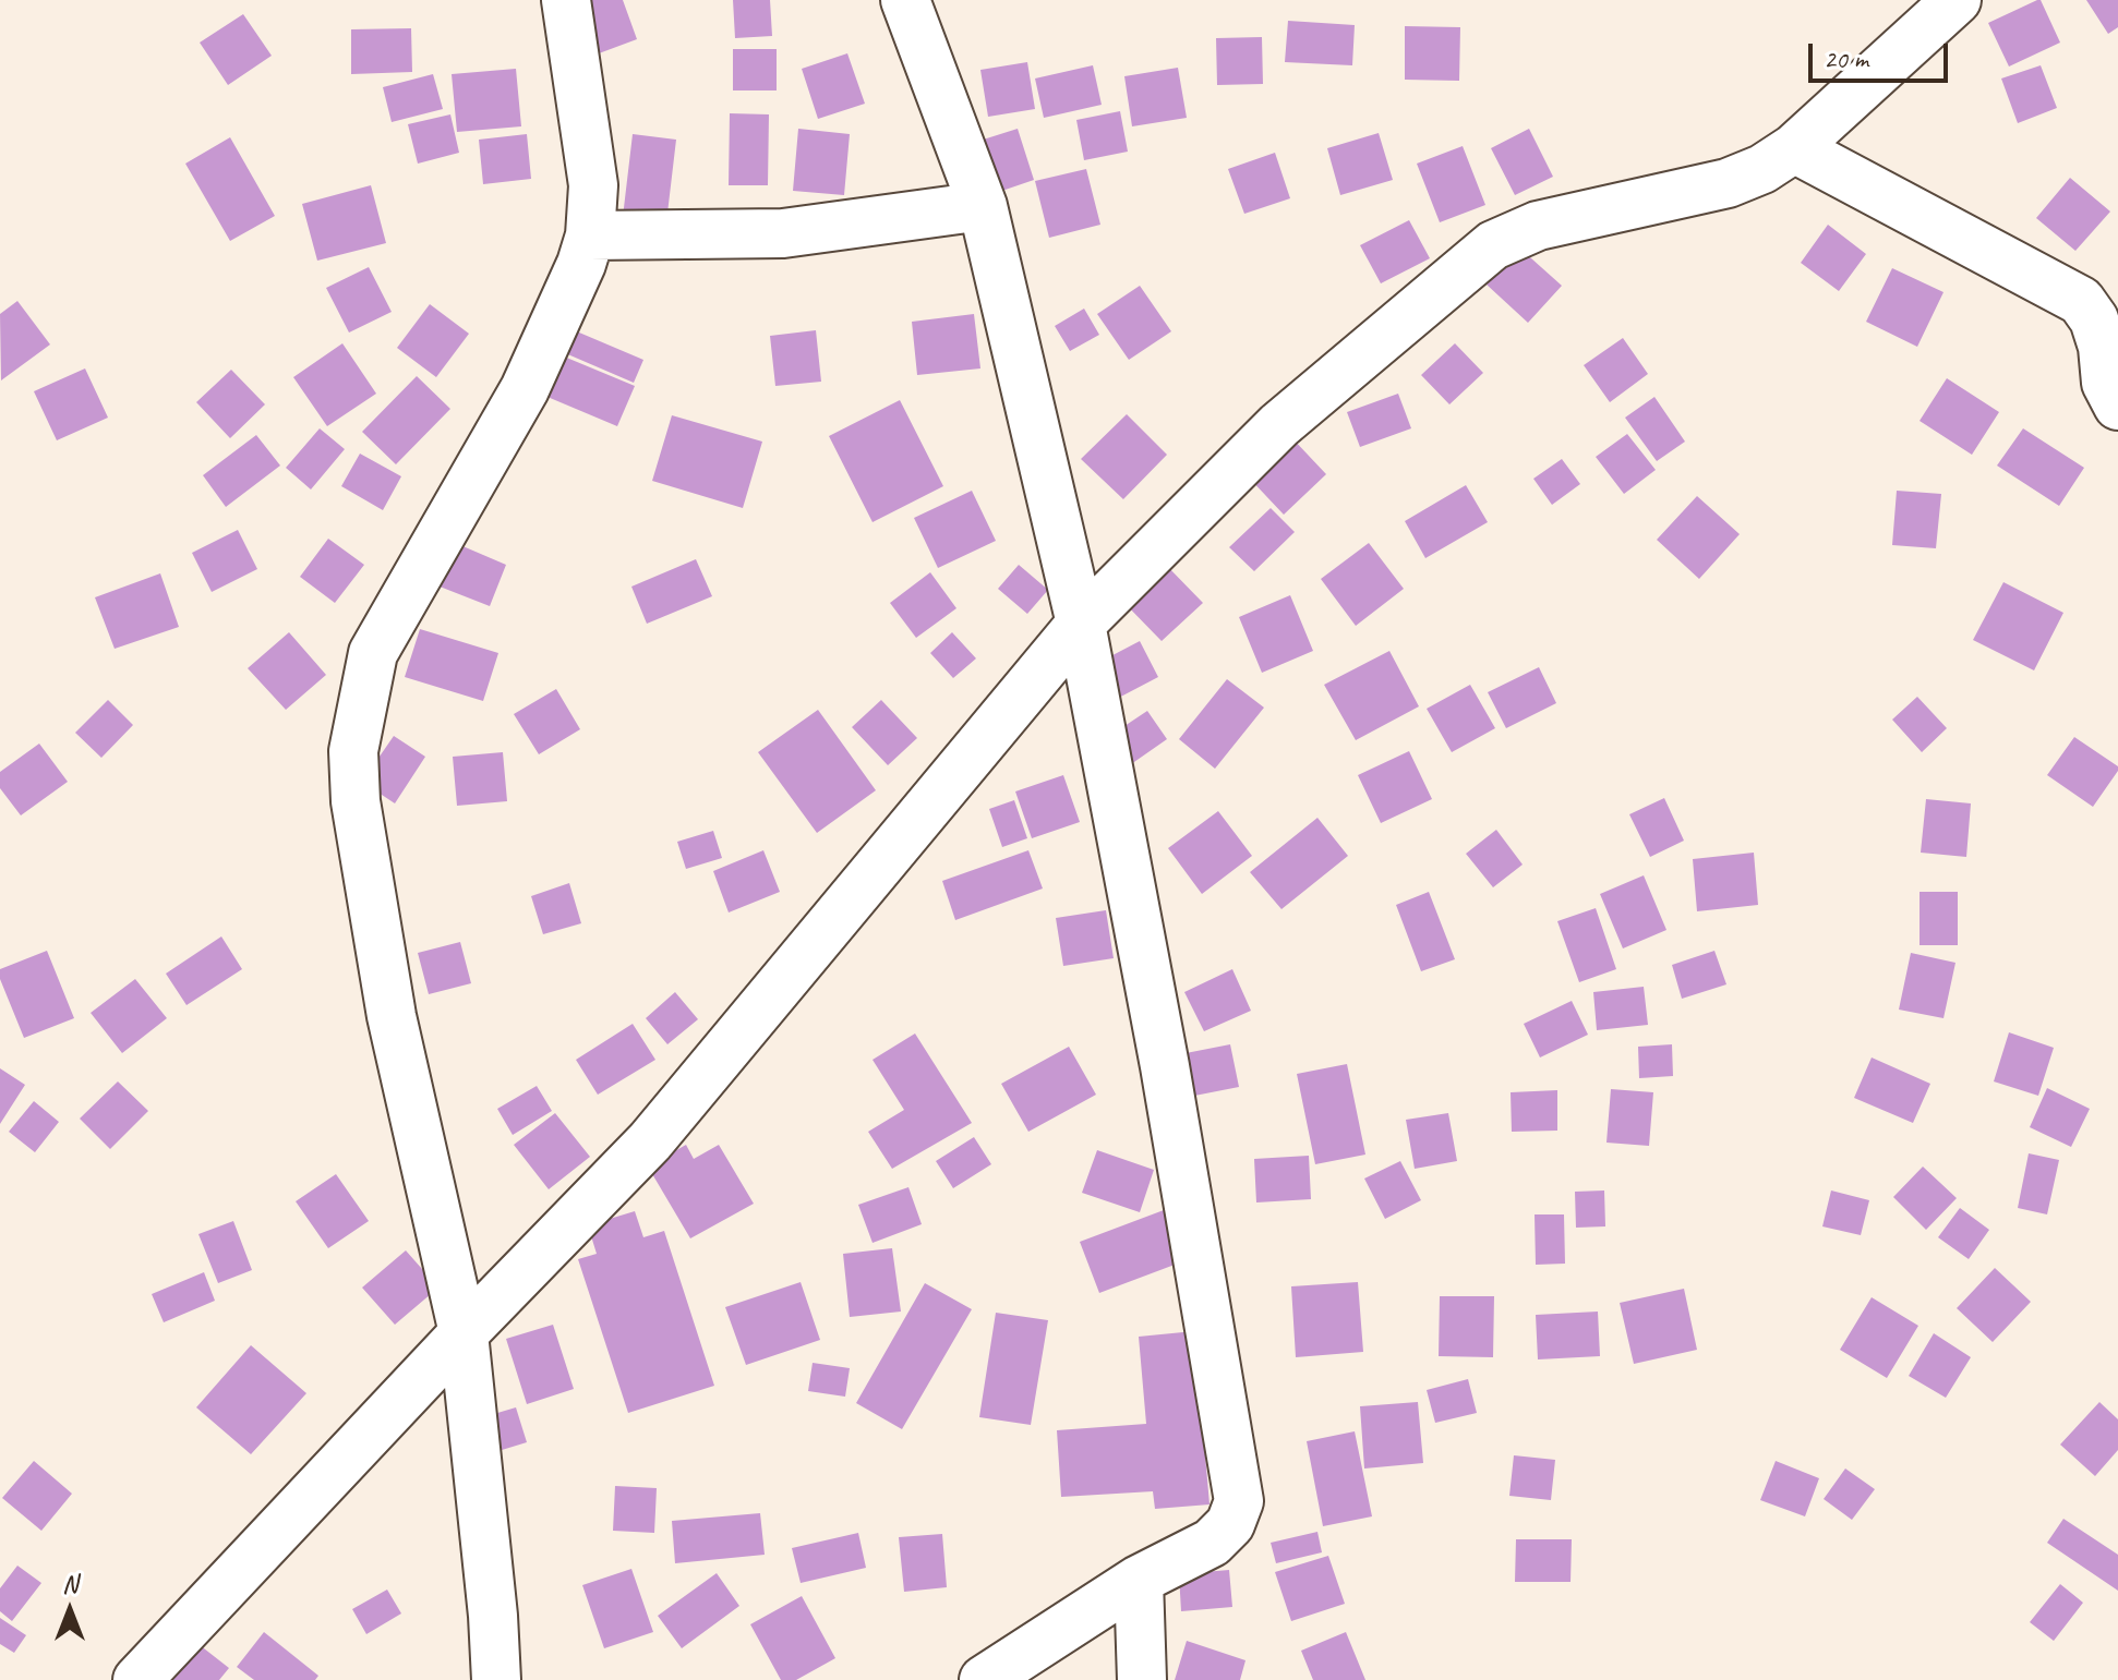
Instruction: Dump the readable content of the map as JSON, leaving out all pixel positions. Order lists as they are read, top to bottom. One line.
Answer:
{"scale_bar":"20 m","north":"top"}
